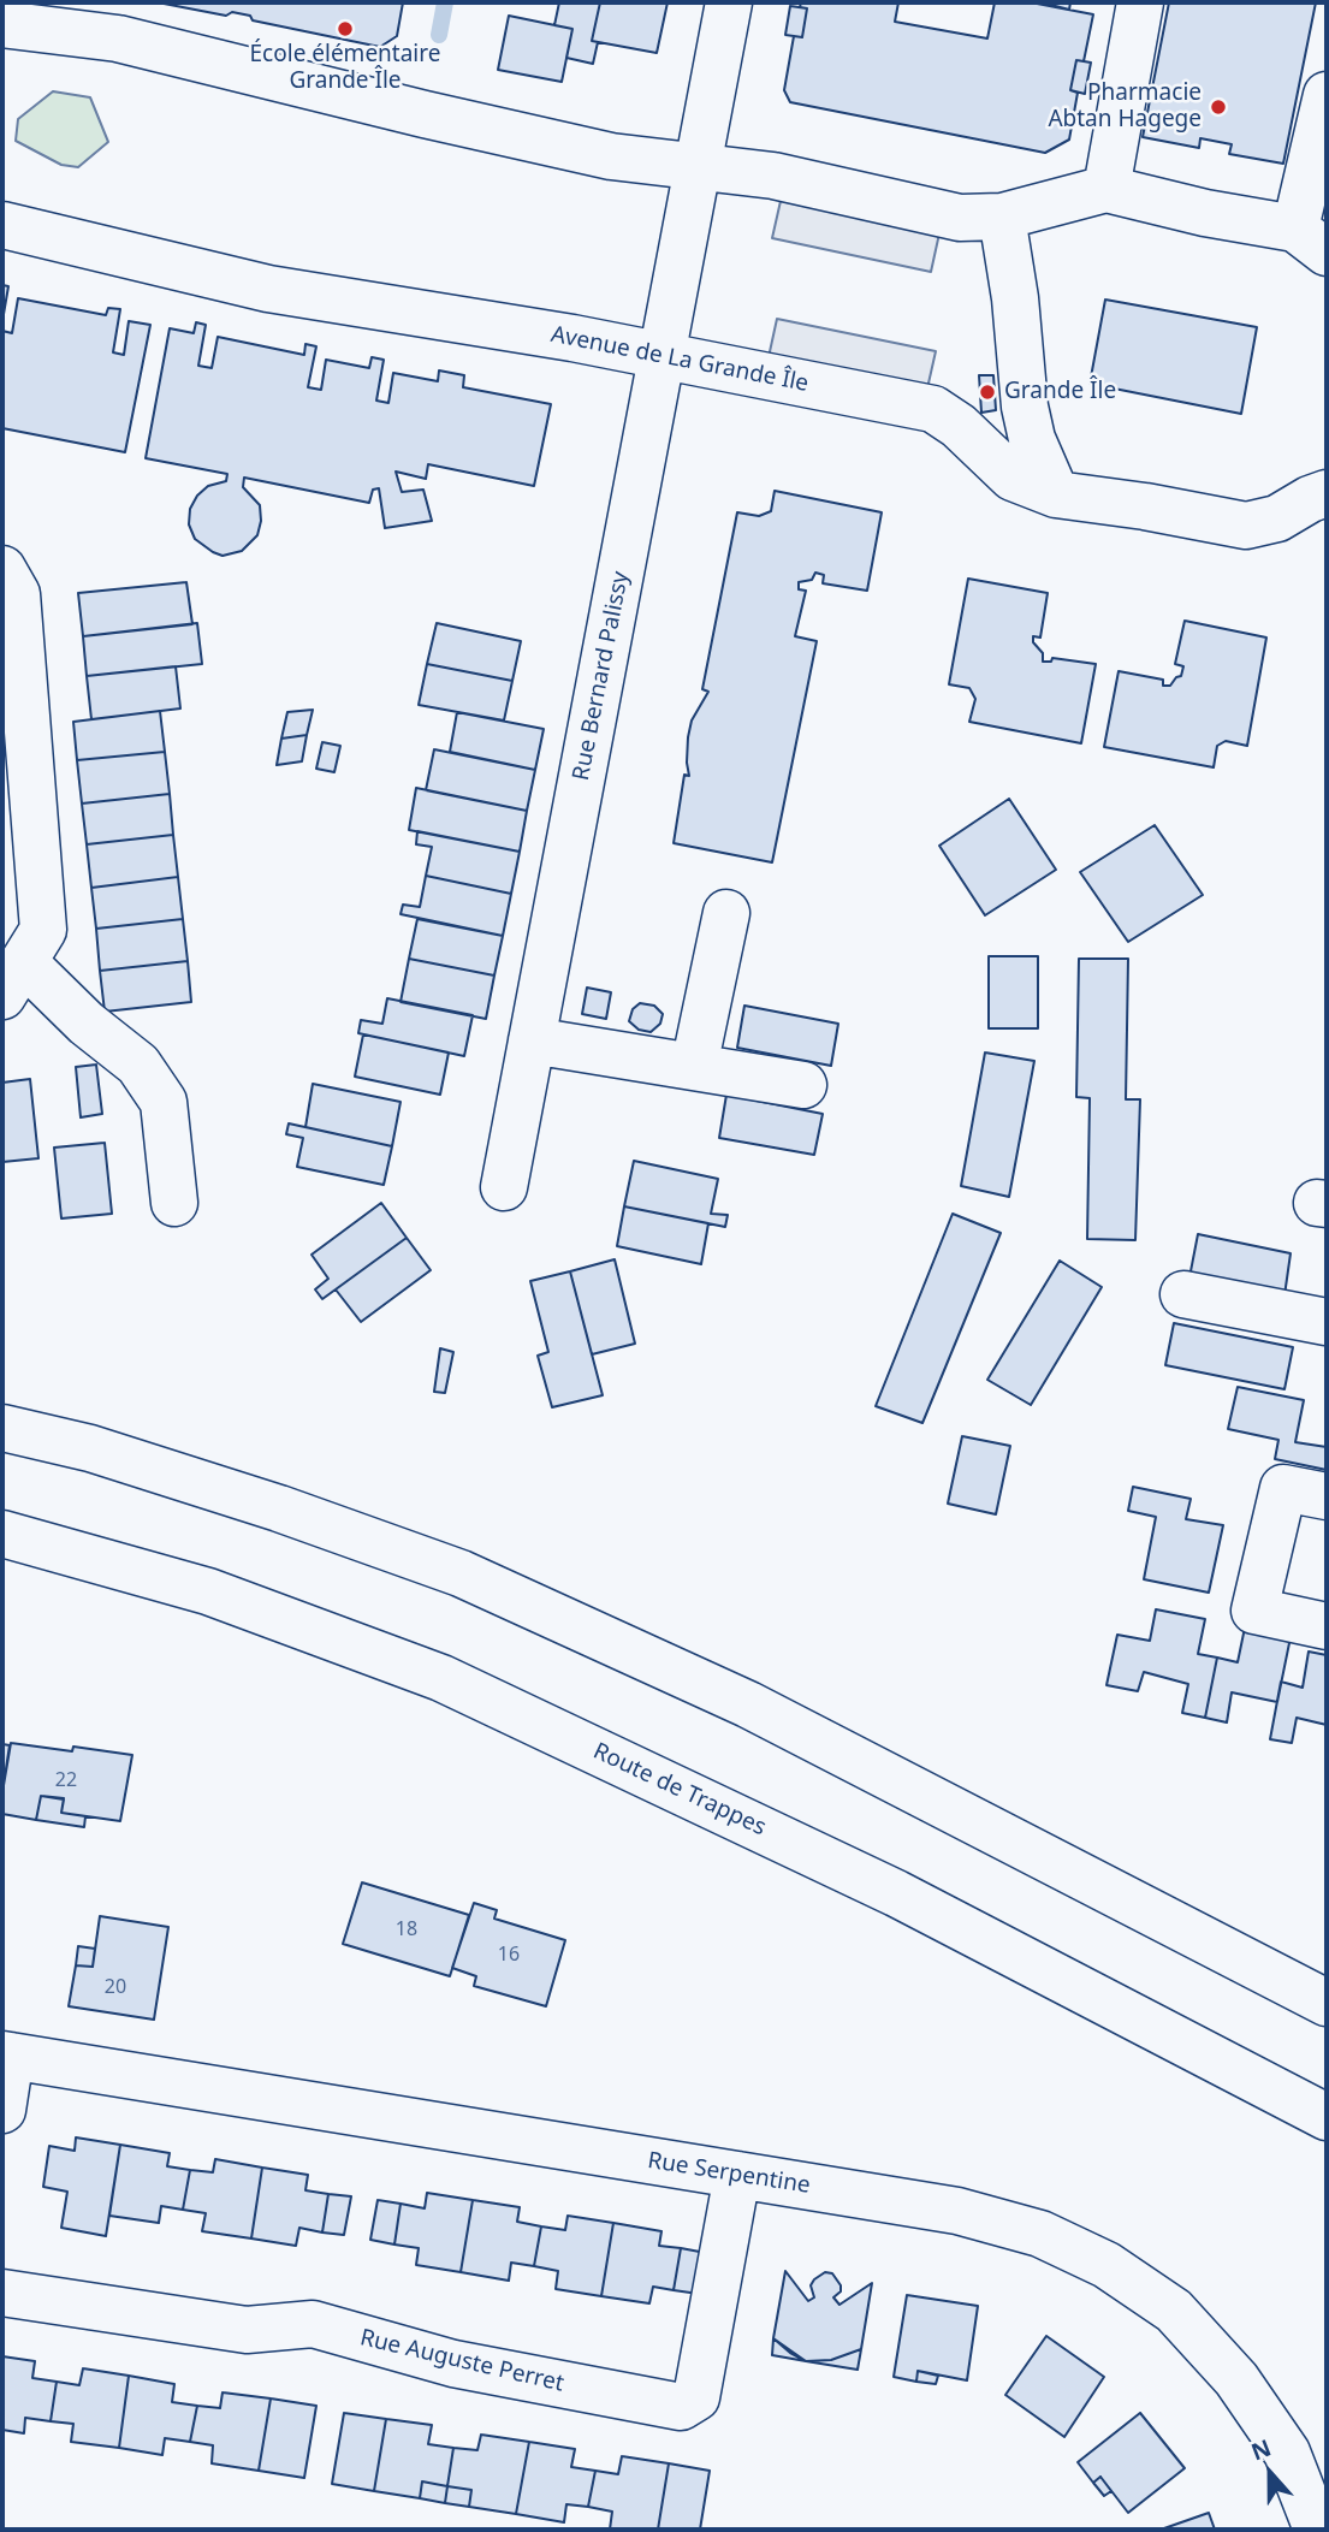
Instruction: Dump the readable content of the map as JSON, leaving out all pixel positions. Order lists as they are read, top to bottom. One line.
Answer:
{"streets":{"street":["Avenue de La Grande Île","Rue Bernard Palissy","Route de Trappes","Rue Serpentine","Rue Auguste Perret"]},"crossings":[["Avenue de La Grande Île","Rue Bernard Palissy"],["Rue Serpentine","Rue Auguste Perret"]],"places":["École élémentaire Grande Île","Pharmacie Abtan Hagege","Grande Île"],"house_numbers":["22","18","16","20"],"north":"top"}
